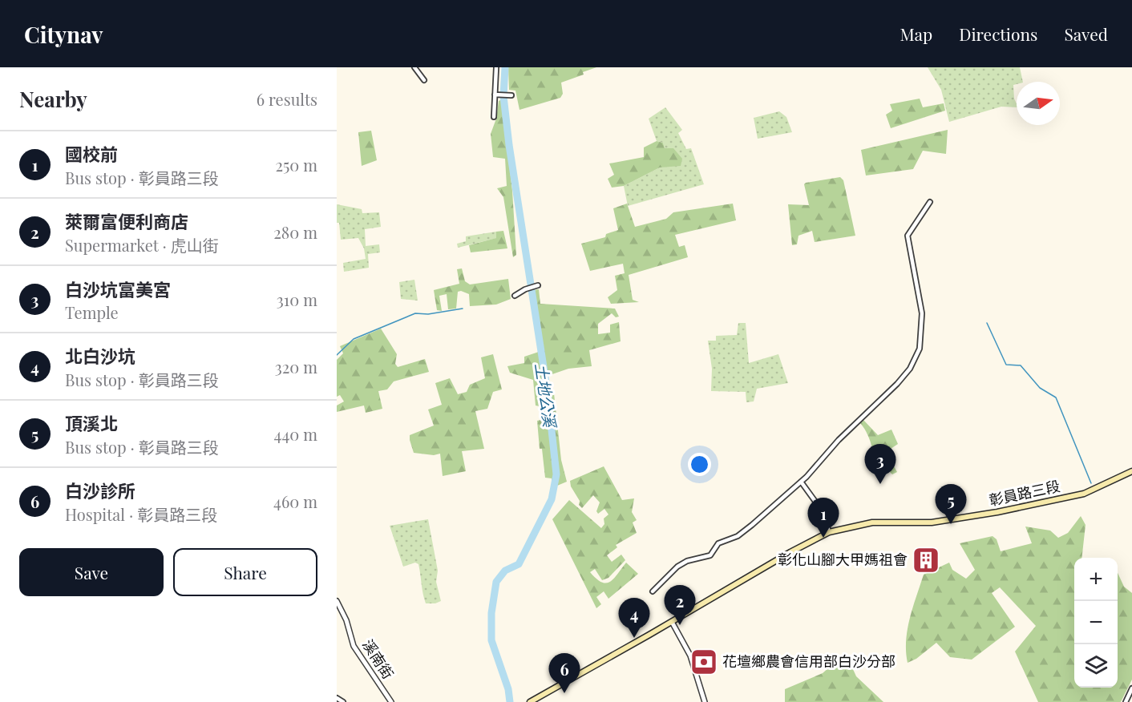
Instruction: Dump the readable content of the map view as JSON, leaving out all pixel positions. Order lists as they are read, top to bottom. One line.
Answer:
{"streets":{"main road":["彰員路三段"],"street":["溪南街"]},"water":["土地公溪"],"places":{"building":["彰化山腳大甲媽祖會"],"bank":["花壇鄉農會信用部白沙分部"]},"north":"right","page":{"header":"Citynav","nav":["Map","Directions","Saved"],"heading":["Nearby","6 results"],"list":[{"mark":"1","name":"國校前","note":"Bus stop · 彰員路三段","value":"250 m"},{"mark":"2","name":"萊爾富便利商店","note":"Supermarket · 虎山街","value":"280 m"},{"mark":"3","name":"白沙坑富美宮","note":"Temple","value":"310 m"},{"mark":"4","name":"北白沙坑","note":"Bus stop · 彰員路三段","value":"320 m"},{"mark":"5","name":"頂溪北","note":"Bus stop · 彰員路三段","value":"440 m"},{"mark":"6","name":"白沙診所","note":"Hospital · 彰員路三段","value":"460 m"}],"pins":["3","5","1","2","4","6"],"buttons":["Save","Share"],"map_buttons":["+","−"]}}
